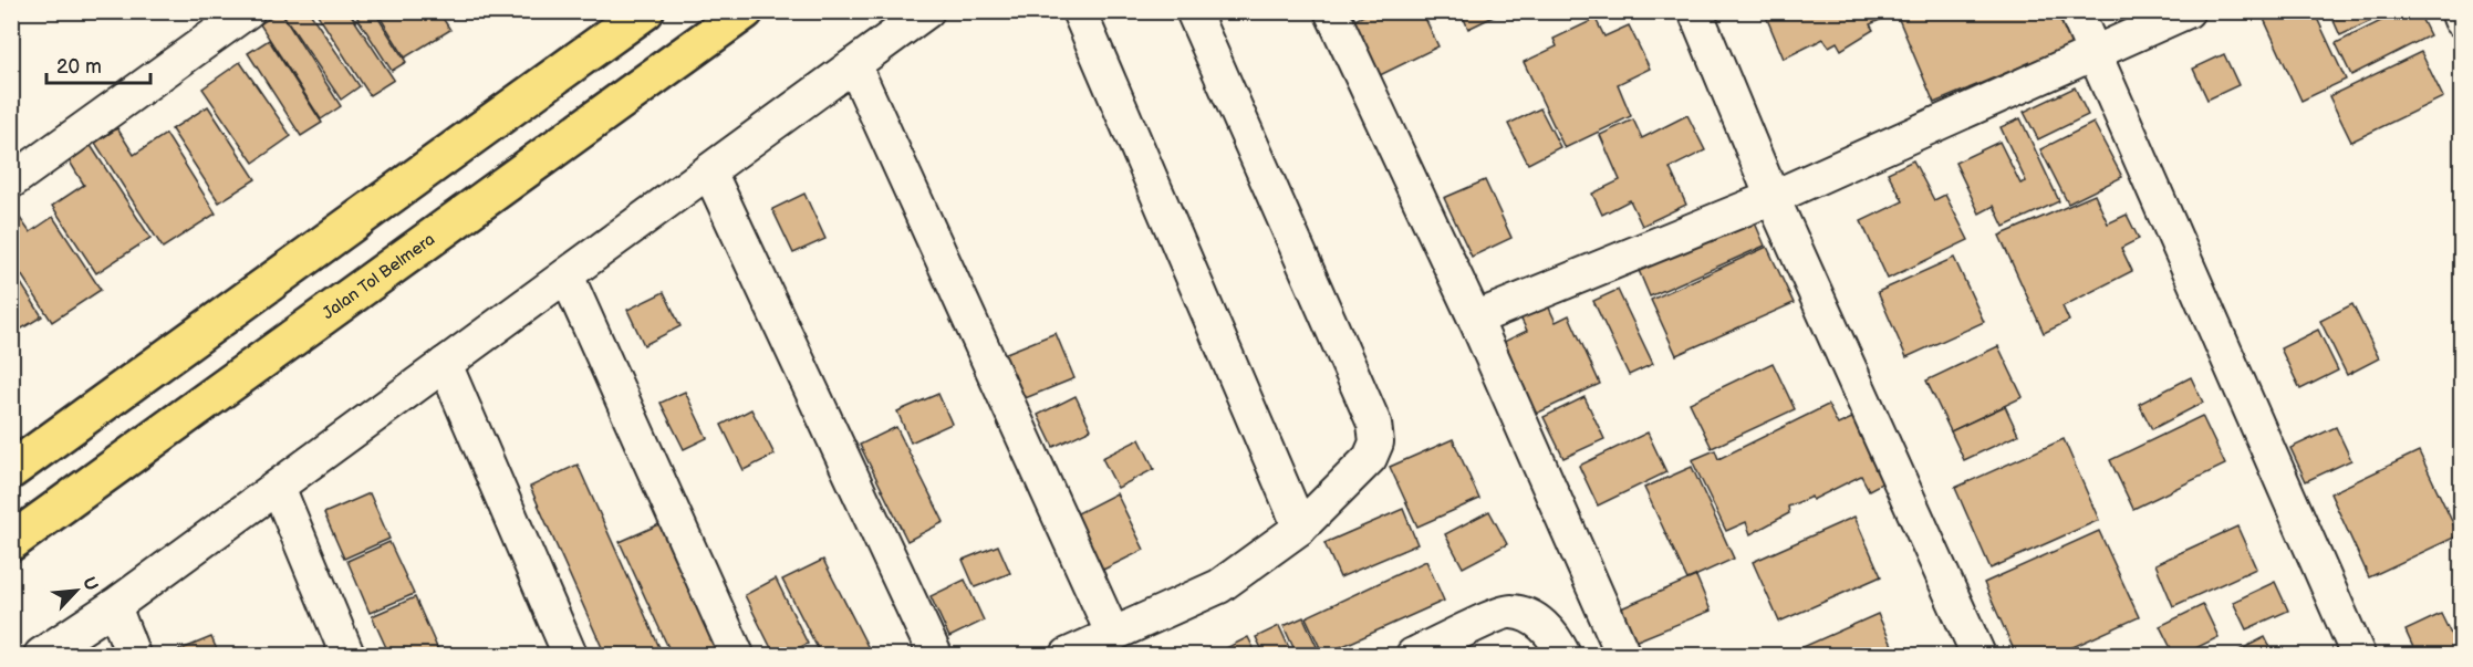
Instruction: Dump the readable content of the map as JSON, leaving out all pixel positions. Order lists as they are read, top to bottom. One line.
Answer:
{"streets":{"highway":["Jalan Tol Belmera"]},"scale_bar":"20 m","north":"top right"}
